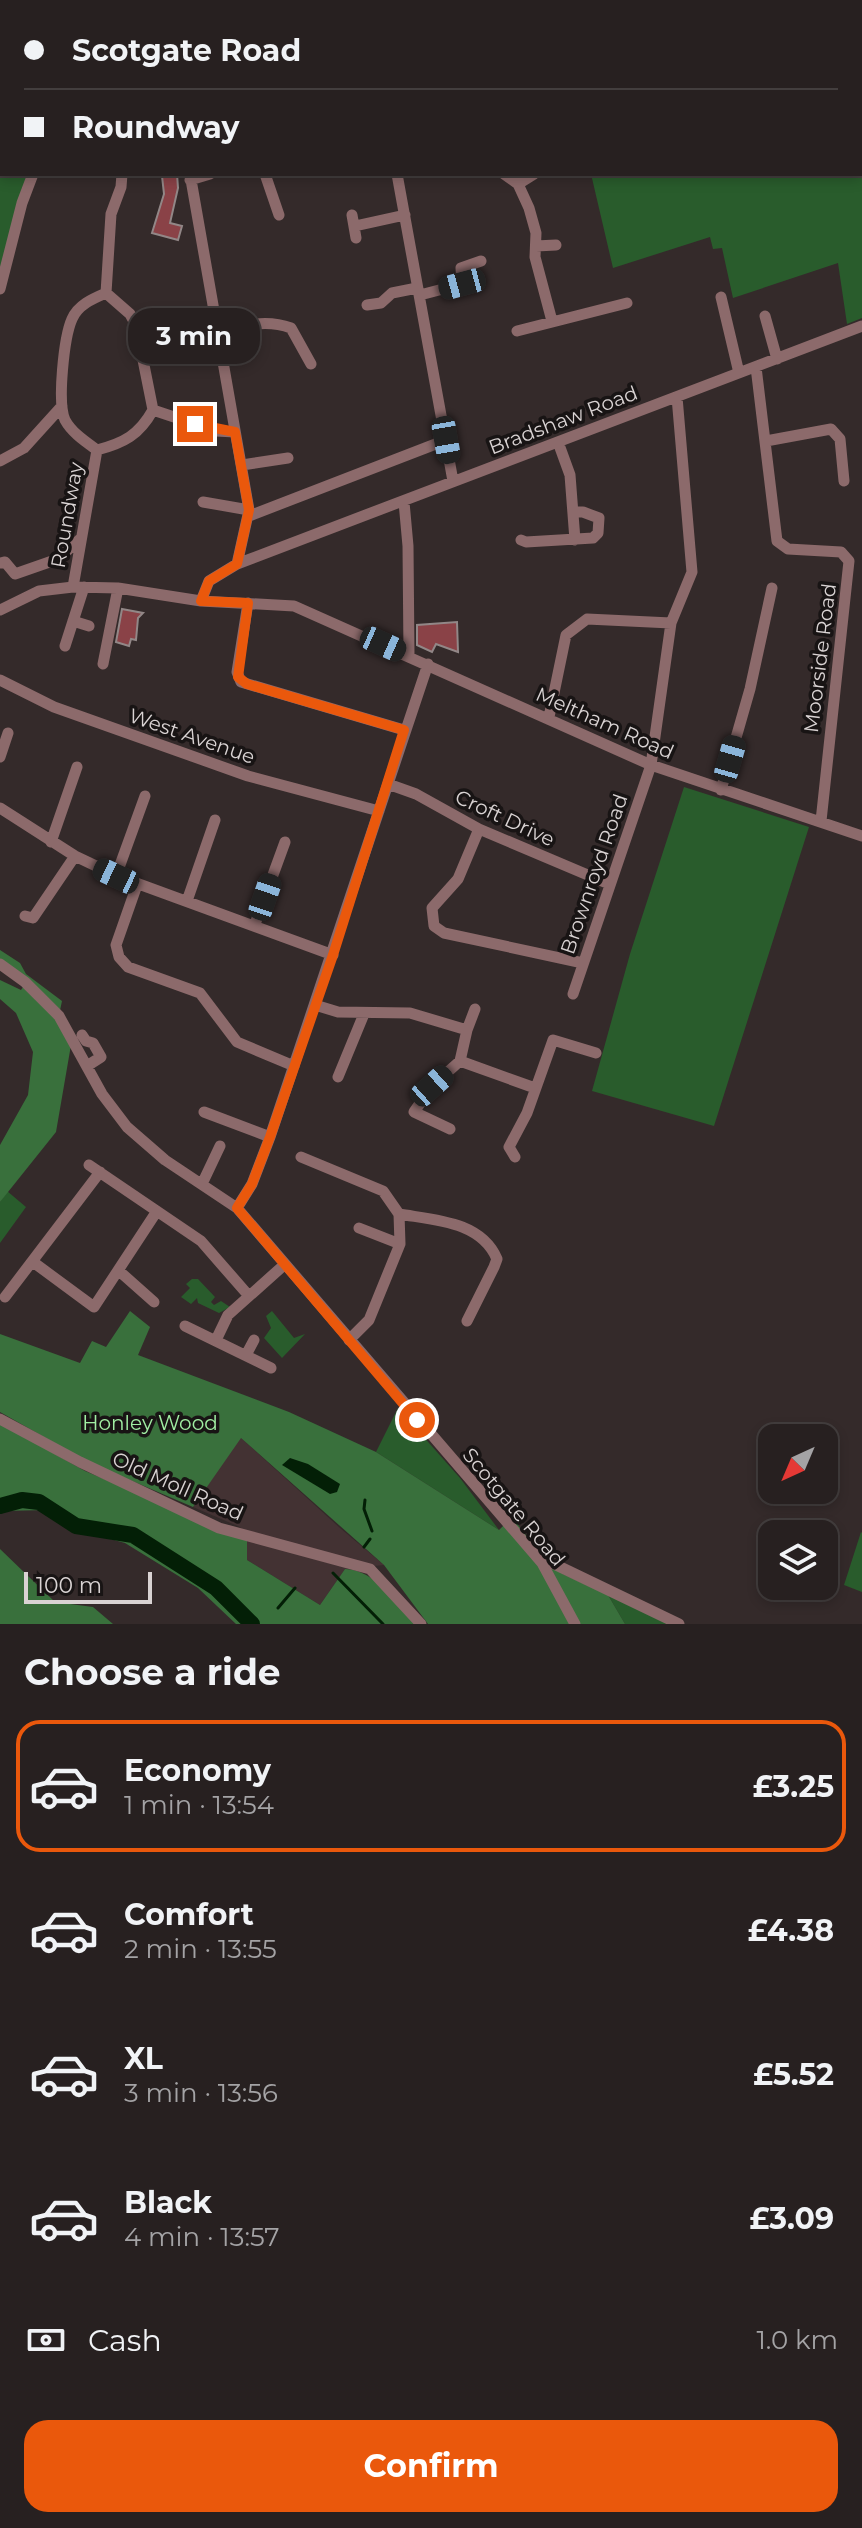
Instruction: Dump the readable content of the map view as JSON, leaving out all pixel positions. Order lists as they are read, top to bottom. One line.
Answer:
{"streets":{"street":["Bradshaw Road","Roundway","Moorside Road","Meltham Road","West Avenue","Croft Drive","Brownroyd Road","Old Moll Road","Scotgate Road"]},"crossings":[["Bradshaw Road","Moorside Road"],["Bradshaw Road","Meltham Road"],["Bradshaw Road","Brownroyd Road"],["Roundway","Meltham Road"],["Moorside Road","Meltham Road"],["Meltham Road","Brownroyd Road"],["Croft Drive","Brownroyd Road"]],"parks":["Honley Wood"],"scale_bar":"100 m","north":"bottom left","page":{"banner":["Scotgate Road","Roundway"],"bubble":"3 min","scale":"100 m","heading":"Choose a ride","list":[{"name":"Economy","note":"1 min · 13:54","value":"£3.25"},{"name":"Comfort","note":"2 min · 13:55","value":"£4.38"},{"name":"XL","note":"3 min · 13:56","value":"£5.52"},{"name":"Black","note":"4 min · 13:57","value":"£3.09"}],"pay":["Cash","1.0 km"],"buttons":"Confirm"}}
